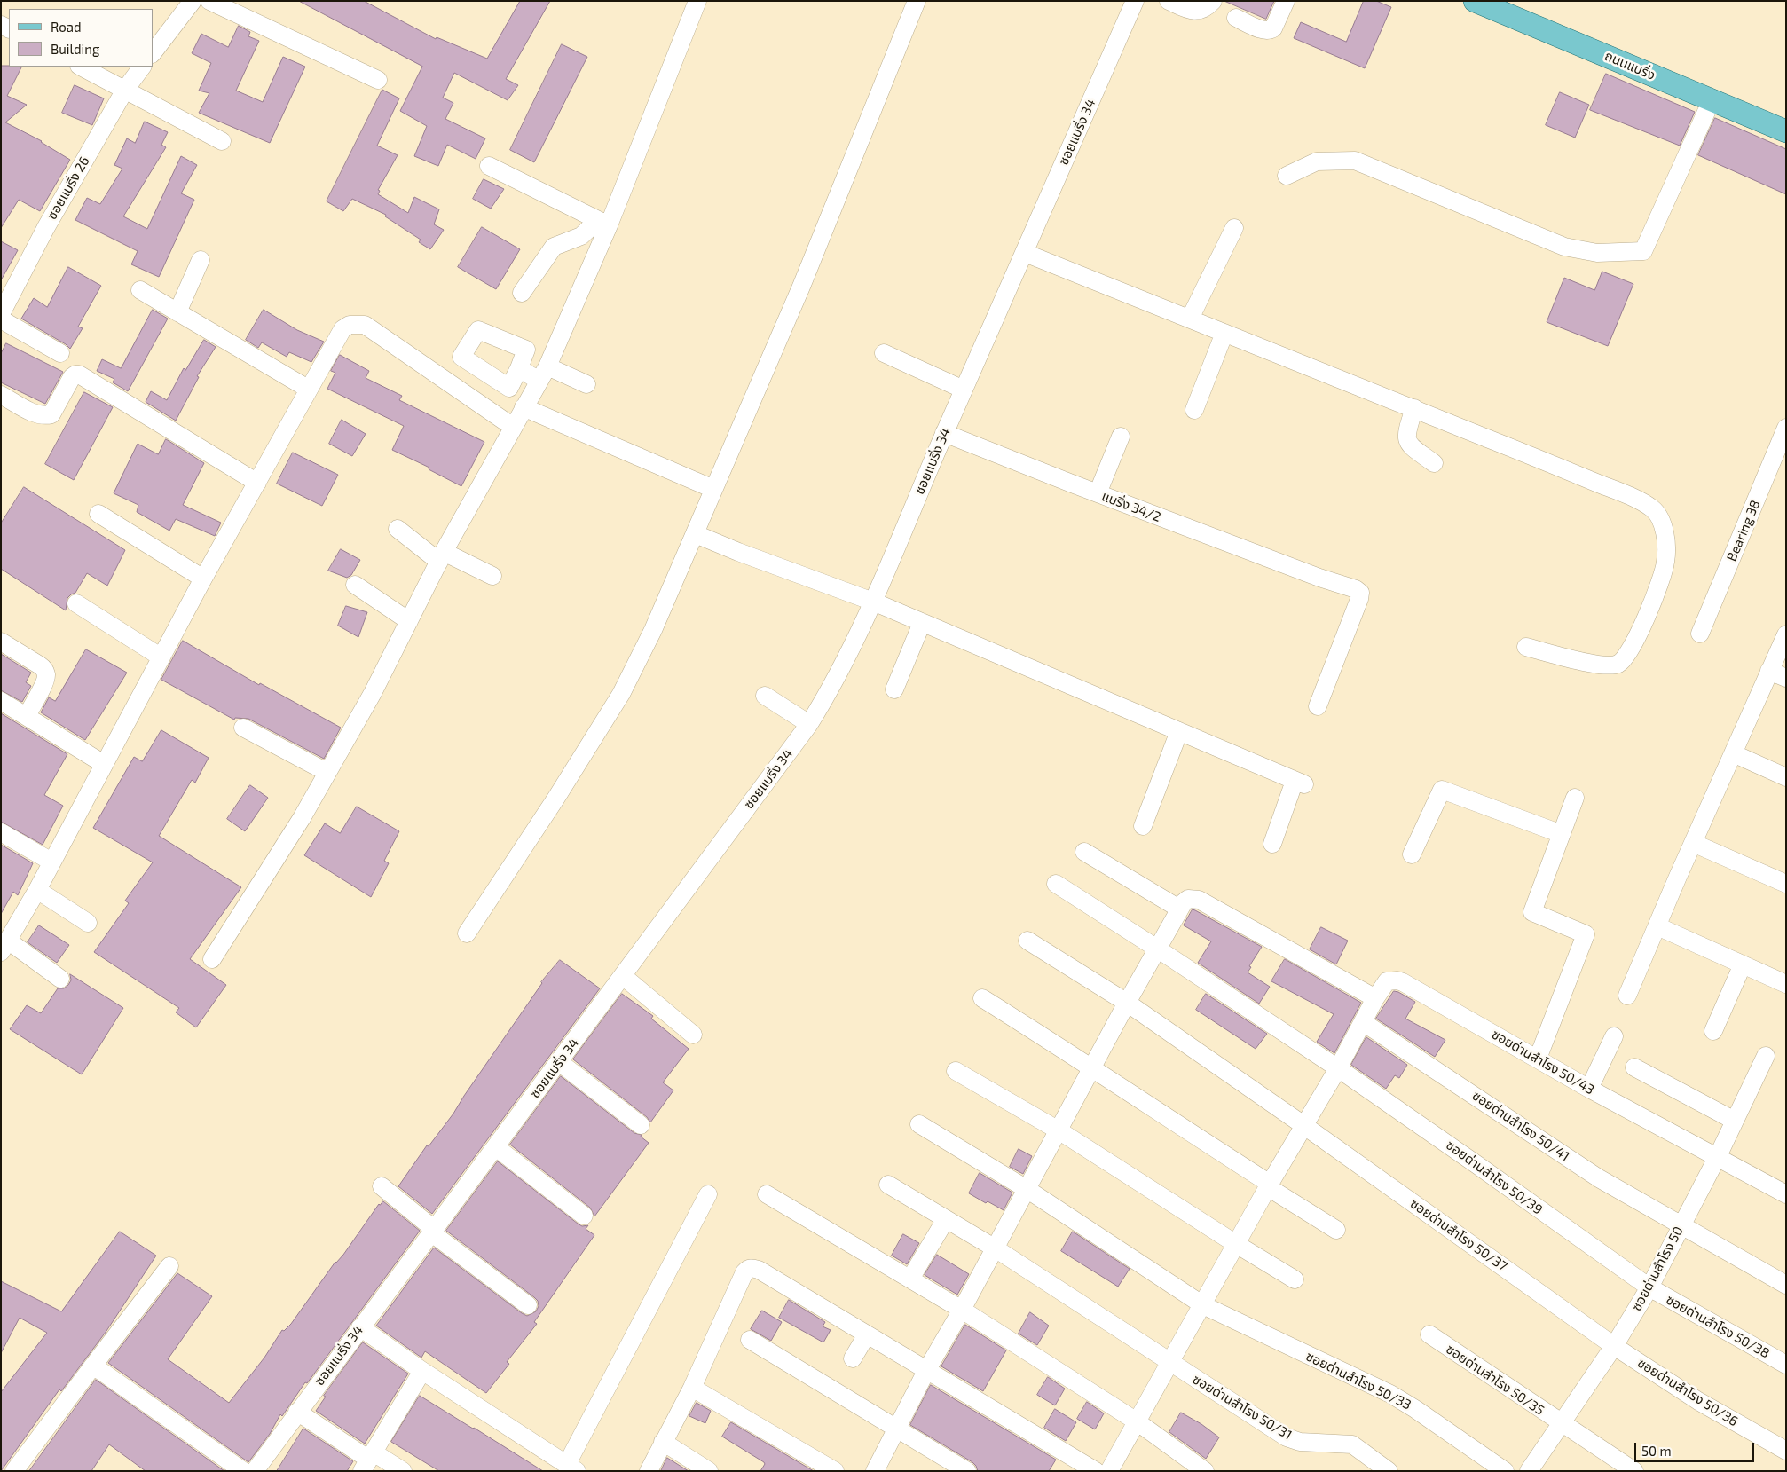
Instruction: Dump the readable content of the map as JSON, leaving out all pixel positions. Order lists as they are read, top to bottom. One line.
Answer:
{"streets":{"main road":["ถนนแบริ่ง"],"street":["ซอยแบริ่ง 34","ซอยแบริ่ง 26","แบริ่ง 34/2","Bearing 38","ซอยด่านสำโรง 50/43","ซอยด่านสำโรง 50/41","ซอยด่านสำโรง 50/39","ซอยด่านสำโรง 50/37","ซอยด่านสำโรง 50","ซอยด่านสำโรง 50/38","ซอยด่านสำโรง 50/35","ซอยด่านสำโรง 50/33","ซอยด่านสำโรง 50/36","ซอยด่านสำโรง 50/31"]},"crossings":[["ซอยแบริ่ง 34","แบริ่ง 34/2"],["ซอยด่านสำโรง 50/43","ซอยด่านสำโรง 50"],["ซอยด่านสำโรง 50/41","ซอยด่านสำโรง 50"],["ซอยด่านสำโรง 50/39","ซอยด่านสำโรง 50"],["ซอยด่านสำโรง 50/39","ซอยด่านสำโรง 50/38"],["ซอยด่านสำโรง 50/37","ซอยด่านสำโรง 50"],["ซอยด่านสำโรง 50/37","ซอยด่านสำโรง 50/36"],["ซอยด่านสำโรง 50","ซอยด่านสำโรง 50/38"],["ซอยด่านสำโรง 50","ซอยด่านสำโรง 50/35"],["ซอยด่านสำโรง 50","ซอยด่านสำโรง 50/36"]],"legend":["Road","Building"],"scale_bar":"50 m"}
